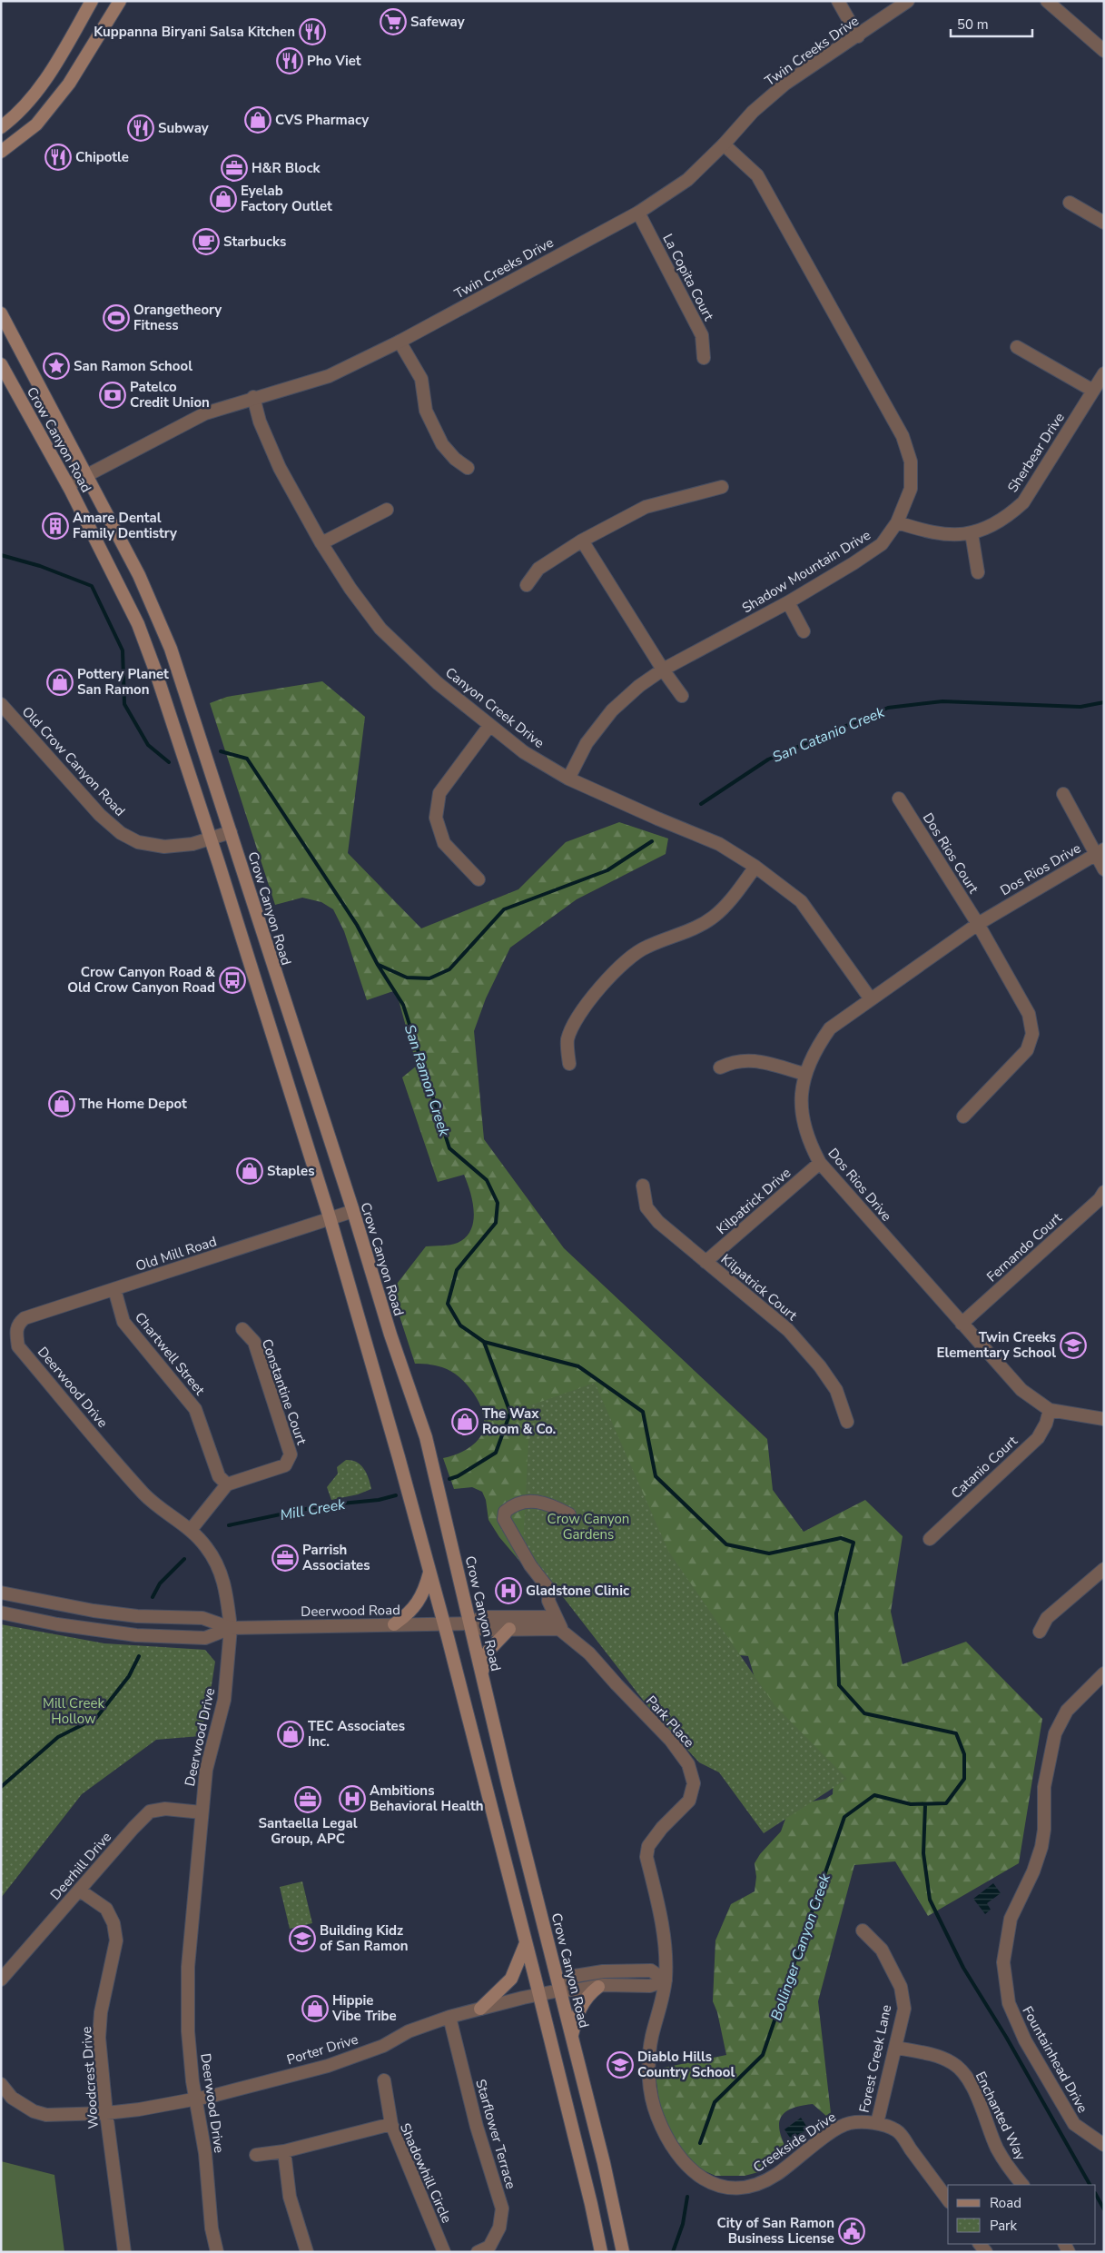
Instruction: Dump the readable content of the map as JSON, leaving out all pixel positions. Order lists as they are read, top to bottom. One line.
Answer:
{"streets":{"main road":["Crow Canyon Road"],"street":["Twin Creeks Drive","La Copita Court","Sherbear Drive","Shadow Mountain Drive","Canyon Creek Drive","Old Crow Canyon Road","Dos Rios Court","Dos Rios Drive","Kilpatrick Drive","Fernando Court","Old Mill Road","Kilpatrick Court","Chartwell Street","Deerwood Drive","Constantine Court","Catanio Court","Deerwood Road","Park Place","Deerhill Drive","Porter Drive","Forest Creek Lane","Fountainhead Drive","Woodcrest Drive","Enchanted Way","Starflower Terrace","Creekside Drive","Shadowhill Circle"]},"crossings":[["Twin Creeks Drive","La Copita Court"],["Twin Creeks Drive","Crow Canyon Road"],["Twin Creeks Drive","Shadow Mountain Drive"],["Twin Creeks Drive","Canyon Creek Drive"],["Crow Canyon Road","Old Crow Canyon Road"],["Crow Canyon Road","Old Mill Road"],["Crow Canyon Road","Deerwood Road"],["Crow Canyon Road","Park Place"],["Crow Canyon Road","Porter Drive"],["Sherbear Drive","Shadow Mountain Drive"],["Shadow Mountain Drive","Canyon Creek Drive"],["Canyon Creek Drive","Dos Rios Drive"],["Dos Rios Court","Dos Rios Drive"],["Dos Rios Drive","Kilpatrick Drive"],["Dos Rios Drive","Fernando Court"],["Dos Rios Drive","Catanio Court"],["Kilpatrick Drive","Kilpatrick Court"],["Old Mill Road","Chartwell Street"],["Old Mill Road","Deerwood Drive"],["Chartwell Street","Constantine Court"],["Deerwood Drive","Deerwood Road"],["Deerwood Drive","Deerhill Drive"],["Deerwood Drive","Porter Drive"],["Deerwood Road","Park Place"],["Park Place","Creekside Drive"],["Deerhill Drive","Woodcrest Drive"],["Porter Drive","Starflower Terrace"],["Forest Creek Lane","Enchanted Way"],["Forest Creek Lane","Creekside Drive"]],"water":["San Catanio Creek","San Ramon Creek","Mill Creek","Bollinger Canyon Creek"],"parks":["Crow Canyon Gardens","Mill Creek Hollow"],"places":{"supermarket":["Safeway"],"restaurant":["Kuppanna Biryani Salsa Kitchen","Pho Viet","Subway","Chipotle"],"shop":["CVS Pharmacy","Eyelab Factory Outlet","Pottery Planet San Ramon","The Home Depot","Staples","The Wax Room & Co.","TEC Associates Inc.","Hippie Vibe Tribe"],"office":["H&R Block","Parrish Associates","Santaella Legal Group, APC"],"cafe":["Starbucks"],"sports":["Orangetheory Fitness"],"place":["San Ramon School"],"bank":["Patelco Credit Union"],"building":["Amare Dental Family Dentistry"],"bus stop":["Crow Canyon Road & Old Crow Canyon Road"],"school or university":["Twin Creeks Elementary School","Building Kidz of San Ramon","Diablo Hills Country School"],"hospital":["Gladstone Clinic","Ambitions Behavioral Health"],"public building":["City of San Ramon Business License"]},"legend":["Road","Park"],"scale_bar":"50 m"}
